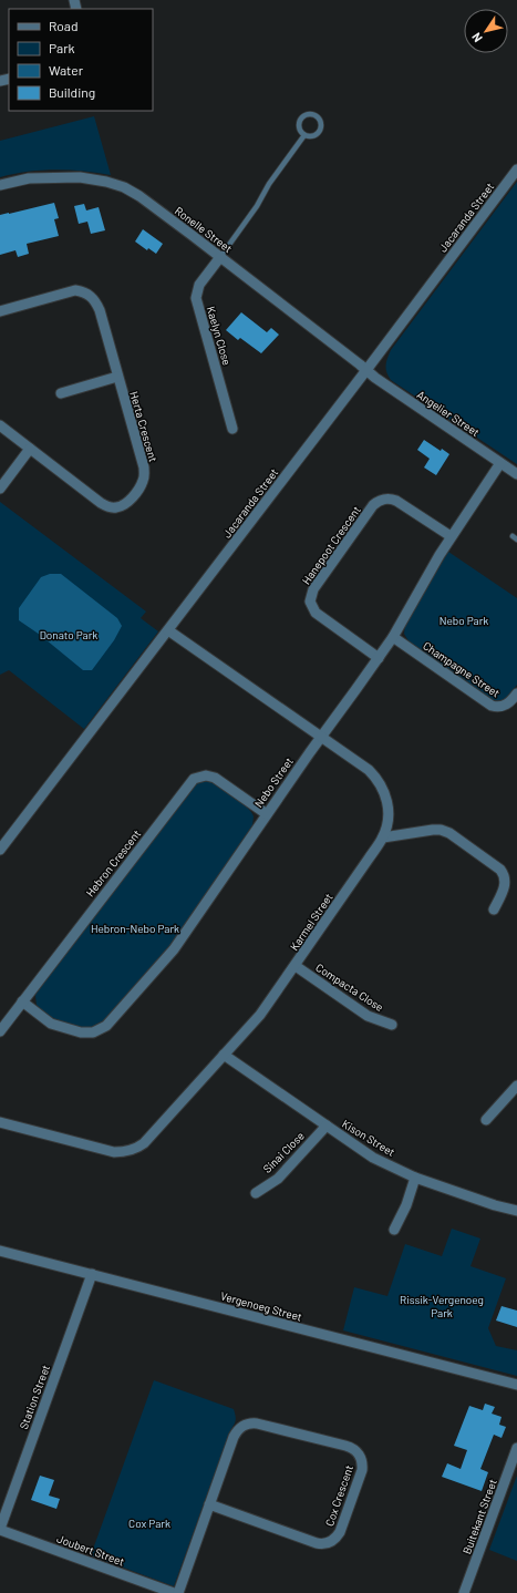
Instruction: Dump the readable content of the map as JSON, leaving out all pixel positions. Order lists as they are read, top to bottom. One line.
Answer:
{"streets":{"street":["Jacaranda Street","Ronelle Street","Kaelyn Close","Angelier Street","Herta Crescent","Hanepoot Crescent","Champagne Street","Nebo Street","Hebron Crescent","Karmel Street","Compacta Close","Kison Street","Sinai Close","Vergenoeg Street","Station Street","Cox Crescent","Buitekant Street","Joubert Street"]},"crossings":[["Jacaranda Street","Ronelle Street"],["Jacaranda Street","Angelier Street"],["Jacaranda Street","Karmel Street"],["Ronelle Street","Kaelyn Close"],["Ronelle Street","Angelier Street"],["Angelier Street","Nebo Street"],["Hanepoot Crescent","Nebo Street"],["Champagne Street","Nebo Street"],["Nebo Street","Hebron Crescent"],["Nebo Street","Karmel Street"],["Karmel Street","Compacta Close"],["Karmel Street","Kison Street"],["Kison Street","Sinai Close"],["Vergenoeg Street","Station Street"],["Station Street","Joubert Street"]],"parks":["Nebo Park","Donato Park","Hebron-Nebo Park","Rissik-Vergenoeg Park","Cox Park"],"legend":["Road","Park","Water","Building"],"north":"bottom left"}
